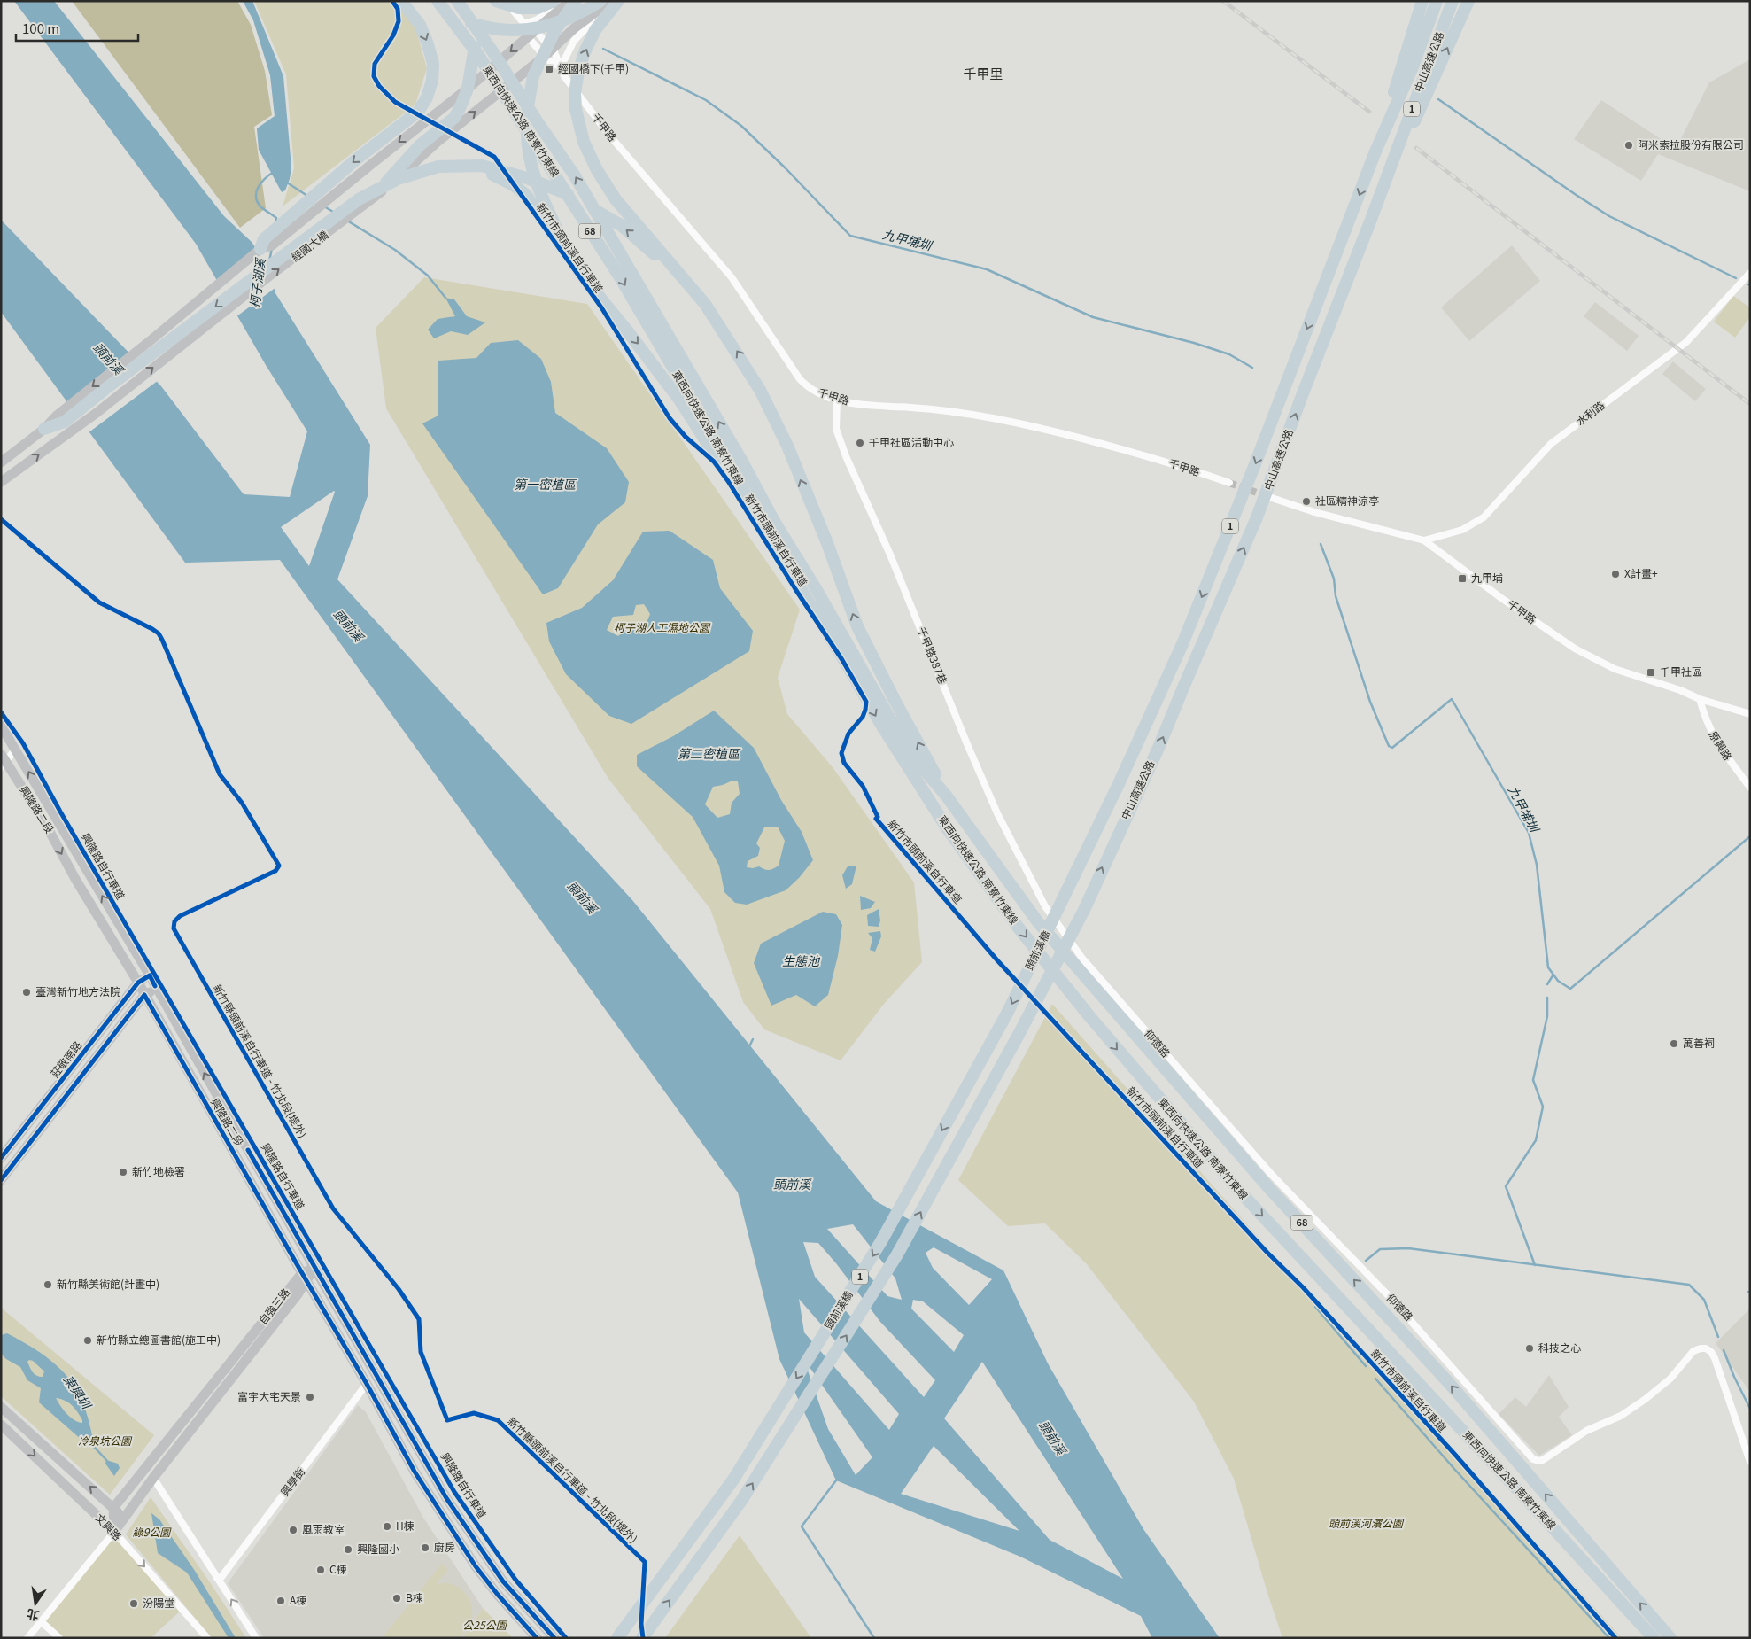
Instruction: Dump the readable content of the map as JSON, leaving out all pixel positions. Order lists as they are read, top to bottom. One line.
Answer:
{"streets":{"highway":["中山高速公路","1","東西向快速公路 南寮竹東線","68","頭前溪橋"],"street":["千甲路","經國大橋","水利路","千甲路387巷","原興路","興隆路二段","仰德路","莊敬南路","自強三路","興學街","文興路"],"cycle path":["新竹市頭前溪自行車道","興隆路自行車道","新竹縣頭前溪自行車道 - 竹北段(堤外)"]},"crossings":[["中山高速公路","頭前溪橋"],["千甲路","水利路"],["千甲路","千甲路387巷"],["千甲路","原興路"],["千甲路387巷","仰德路"],["興隆路二段","莊敬南路"],["興隆路二段","自強三路"],["興隆路二段","興學街"],["自強三路","文興路"]],"districts":["千甲里"],"water":["九甲埔圳","柯子湖溪","頭前溪","第一密植區","第二密植區","生態池","東興圳"],"parks":["柯子湖人工濕地公園","冷泉坑公園","頭前溪河濱公園","綠9公園","公25公園"],"places":{"transit":["經國橋下(千甲)","九甲埔","千甲社區"],"other":["阿米索拉股份有限公司","千甲社區活動中心","社區精神涼亭","X計畫+","臺灣新竹地方法院","萬善祠","新竹地檢署","新竹縣美術館(計畫中)","新竹縣立總圖書館(施工中)","科技之心","富宇大宅天景","H棟","風雨教室","廚房","興隆國小","C棟","B棟","A棟","汾陽堂"]},"scale_bar":"100 m","north":"bottom"}
